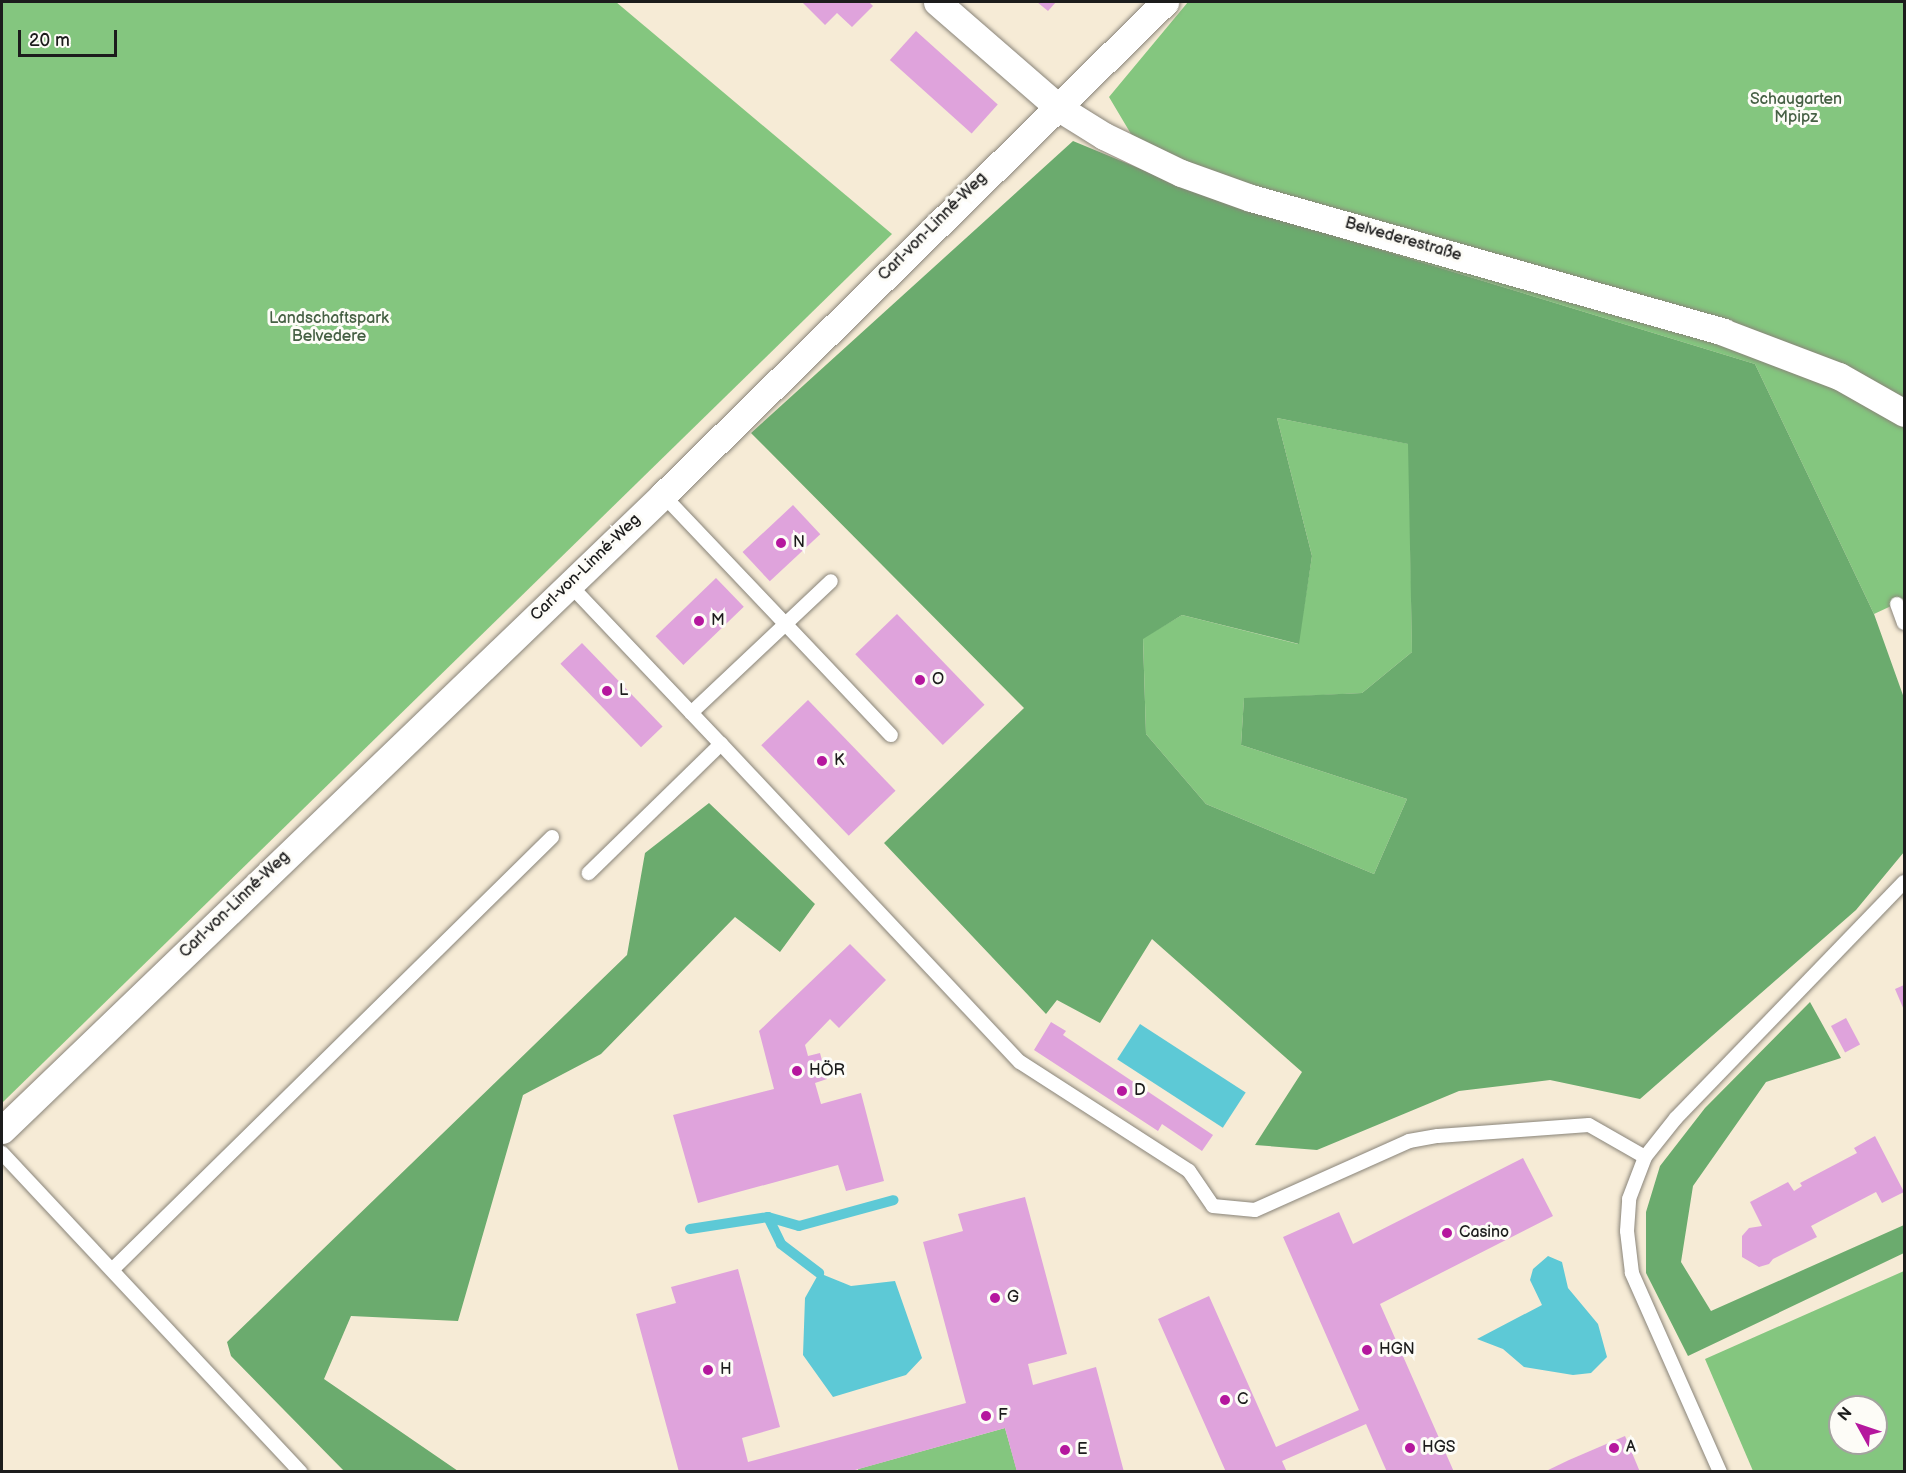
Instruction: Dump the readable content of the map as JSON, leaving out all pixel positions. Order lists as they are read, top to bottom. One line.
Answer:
{"streets":{"street":["Carl-von-Linné-Weg","Belvederestraße"]},"crossings":[["Carl-von-Linné-Weg","Belvederestraße"]],"parks":["Schaugarten Mpipz","Landschaftspark Belvedere"],"places":["N","M","O","L","K","HÖR","D","Casino","G","HGN","H","C","F","HGS","A","E"],"scale_bar":"20 m","north":"top left"}
